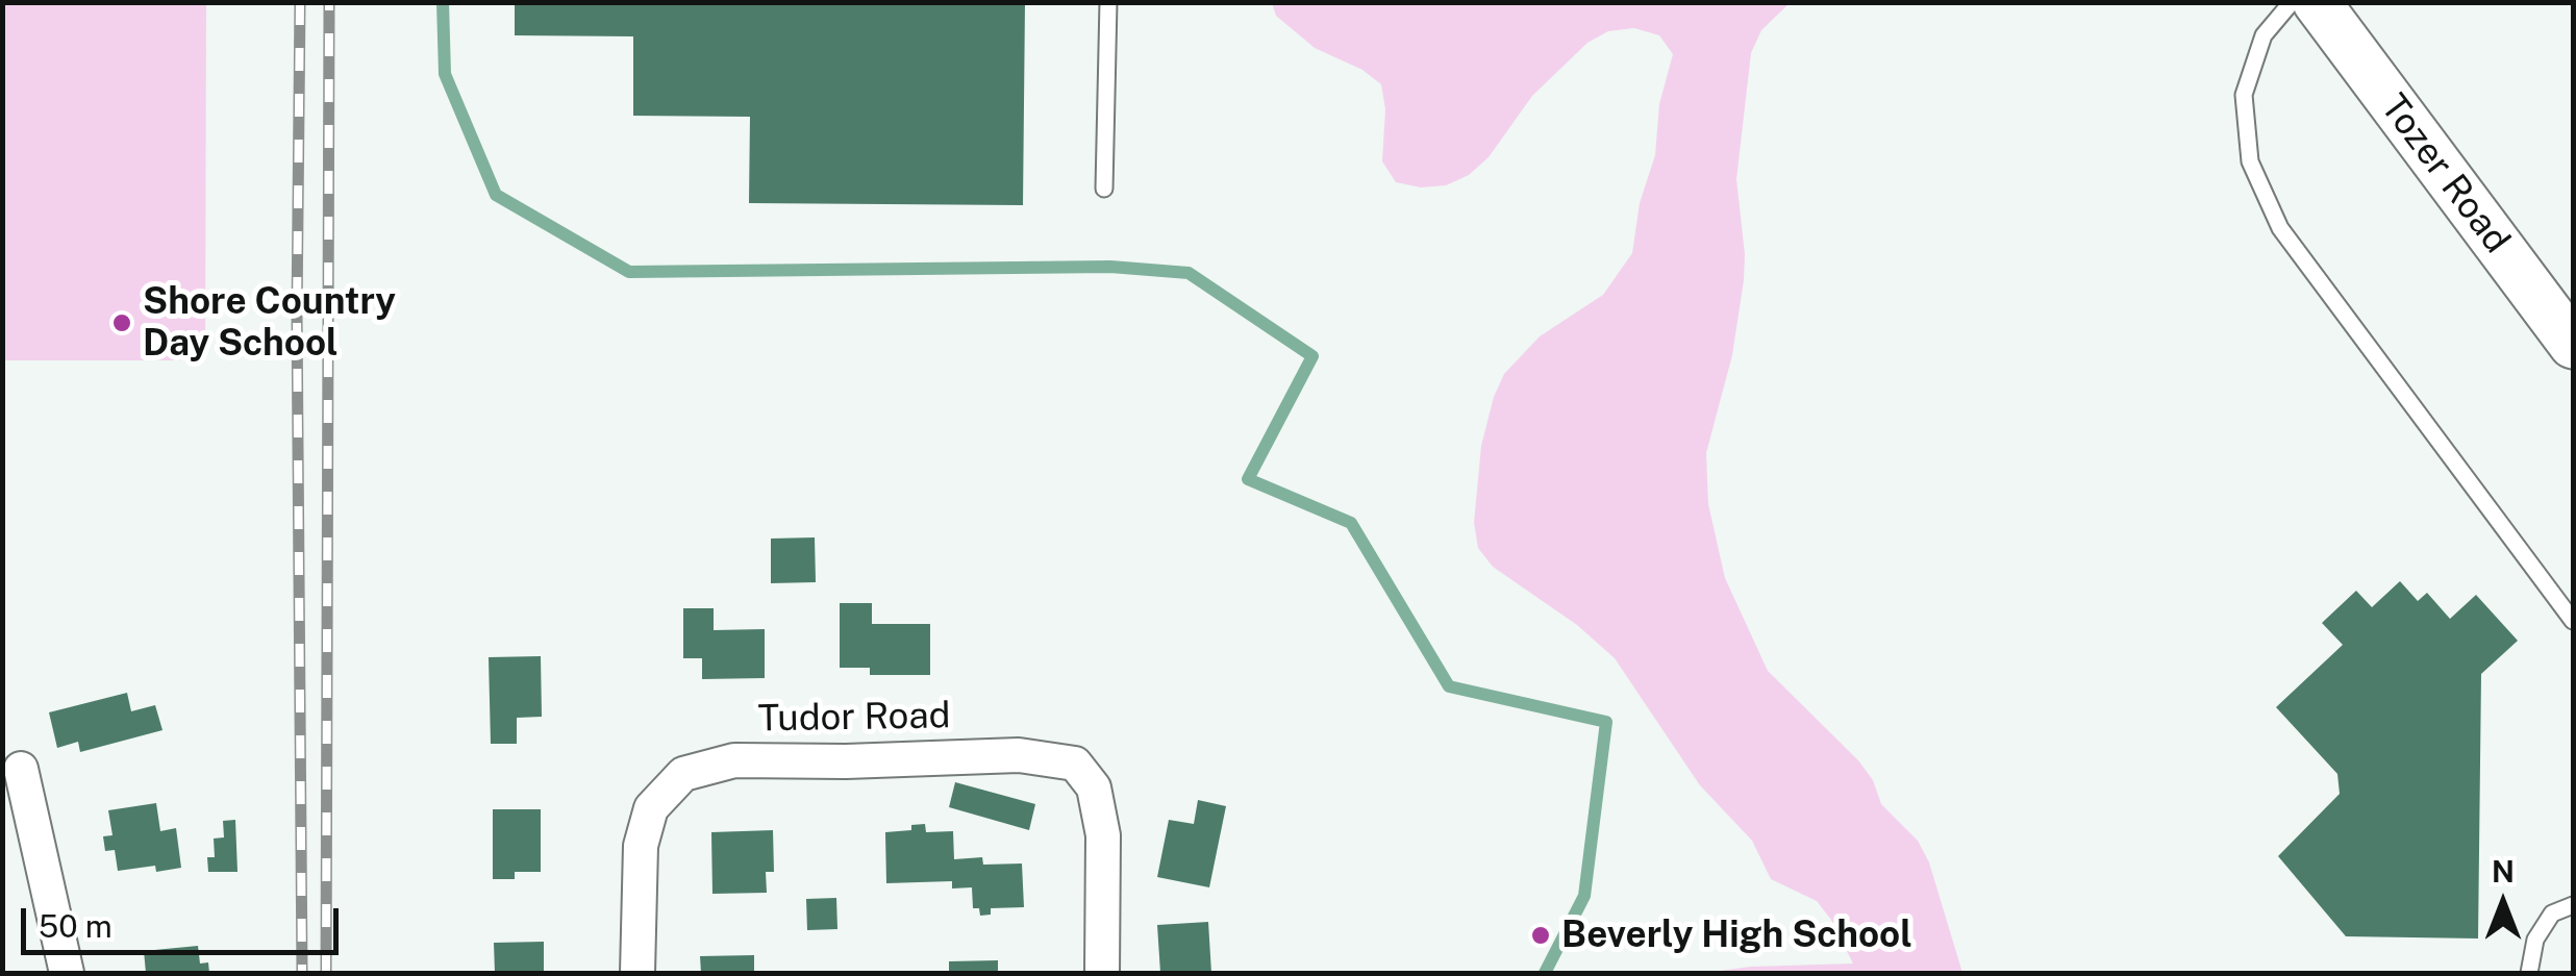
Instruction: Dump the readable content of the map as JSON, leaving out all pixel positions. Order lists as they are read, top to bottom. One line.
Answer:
{"streets":{"main road":["Tozer Road"],"street":["Tudor Road"]},"places":["Shore Country Day School","Beverly High School"],"scale_bar":"50 m","north":"top"}
